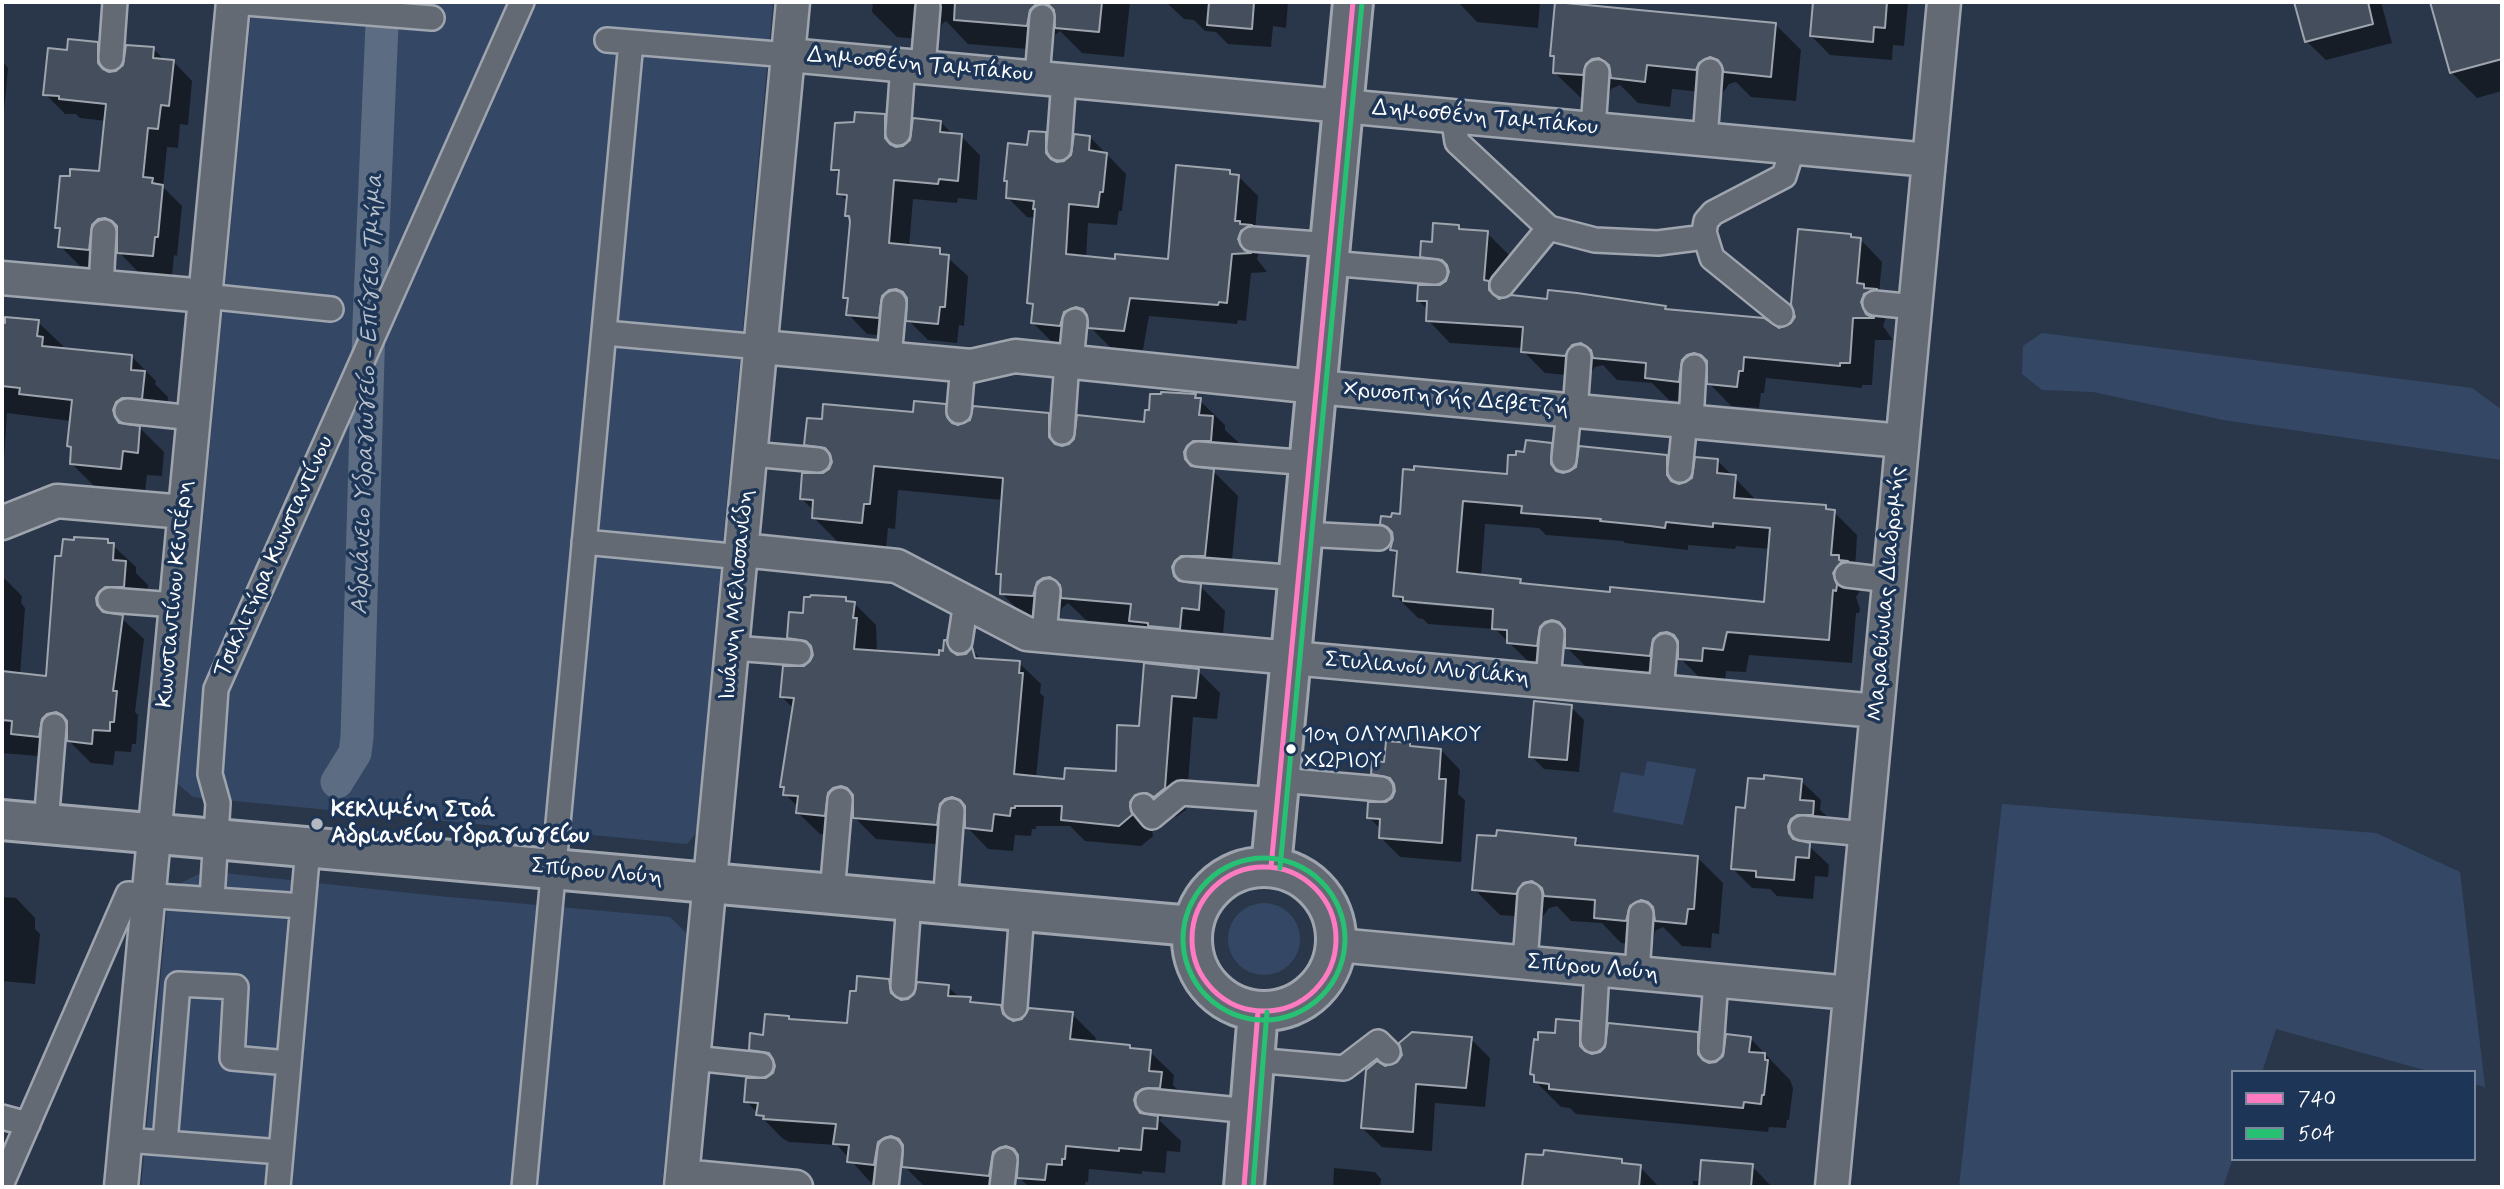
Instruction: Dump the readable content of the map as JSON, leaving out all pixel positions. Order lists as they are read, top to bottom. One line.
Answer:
{"streets":{"street":["Δημοσθένη Ταμπάκου","Χρυσοπηγής Δεβετζή","Τσικλιτήρα Κωνσταντίνου","Κωνσταντίνου Κεντέρη","Μαραθώνιας Διαδρομής","Ιωάννη Μελισσανίδη","Στυλιανού Μυγιάκη","Σπύρου Λούη"]},"crossings":[["Δημοσθένη Ταμπάκου","Μαραθώνιας Διαδρομής"],["Δημοσθένη Ταμπάκου","Ιωάννη Μελισσανίδη"],["Χρυσοπηγής Δεβετζή","Μαραθώνιας Διαδρομής"],["Χρυσοπηγής Δεβετζή","Ιωάννη Μελισσανίδη"],["Τσικλιτήρα Κωνσταντίνου","Σπύρου Λούη"],["Κωνσταντίνου Κεντέρη","Σπύρου Λούη"],["Μαραθώνιας Διαδρομής","Στυλιανού Μυγιάκη"],["Μαραθώνιας Διαδρομής","Σπύρου Λούη"],["Ιωάννη Μελισσανίδη","Στυλιανού Μυγιάκη"],["Ιωάννη Μελισσανίδη","Σπύρου Λούη"]],"water":["Αδριάνειο Υδραγωγείο - Επίγειο Τμήμα"],"places":["10η ΟΛΥΜΠΙΑΚΟΥ ΧΩΡΙΟΥ","Κεκλιμένη Στοά Αδριανείου Υδραγωγείου"],"lines":["transit line 740","transit line 504"],"legend":["740","504"]}
